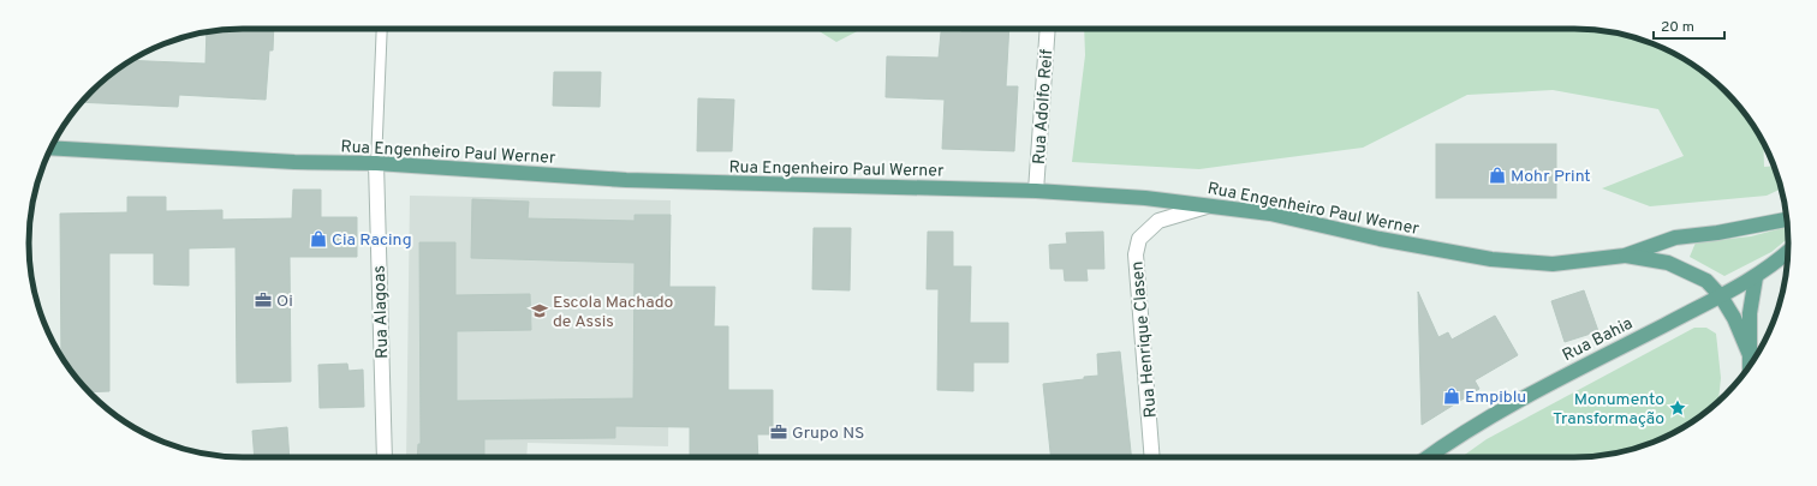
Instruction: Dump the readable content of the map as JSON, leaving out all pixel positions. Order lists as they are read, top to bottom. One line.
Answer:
{"streets":{"main road":["Rua Engenheiro Paul Werner","Rua Bahia"],"street":["Rua Adolfo Reif","Rua Alagoas","Rua Henrique Clasen"]},"crossings":[["Rua Adolfo Reif","Rua Engenheiro Paul Werner"],["Rua Engenheiro Paul Werner","Rua Alagoas"],["Rua Engenheiro Paul Werner","Rua Bahia"],["Rua Engenheiro Paul Werner","Rua Henrique Clasen"]],"places":{"shop":["Mohr Print","Cia Racing","Empiblu"],"office":["Oi","Grupo NS"],"school or university":["Escola Machado de Assis"],"place":["Monumento Transformação"]},"scale_bar":"20 m"}
